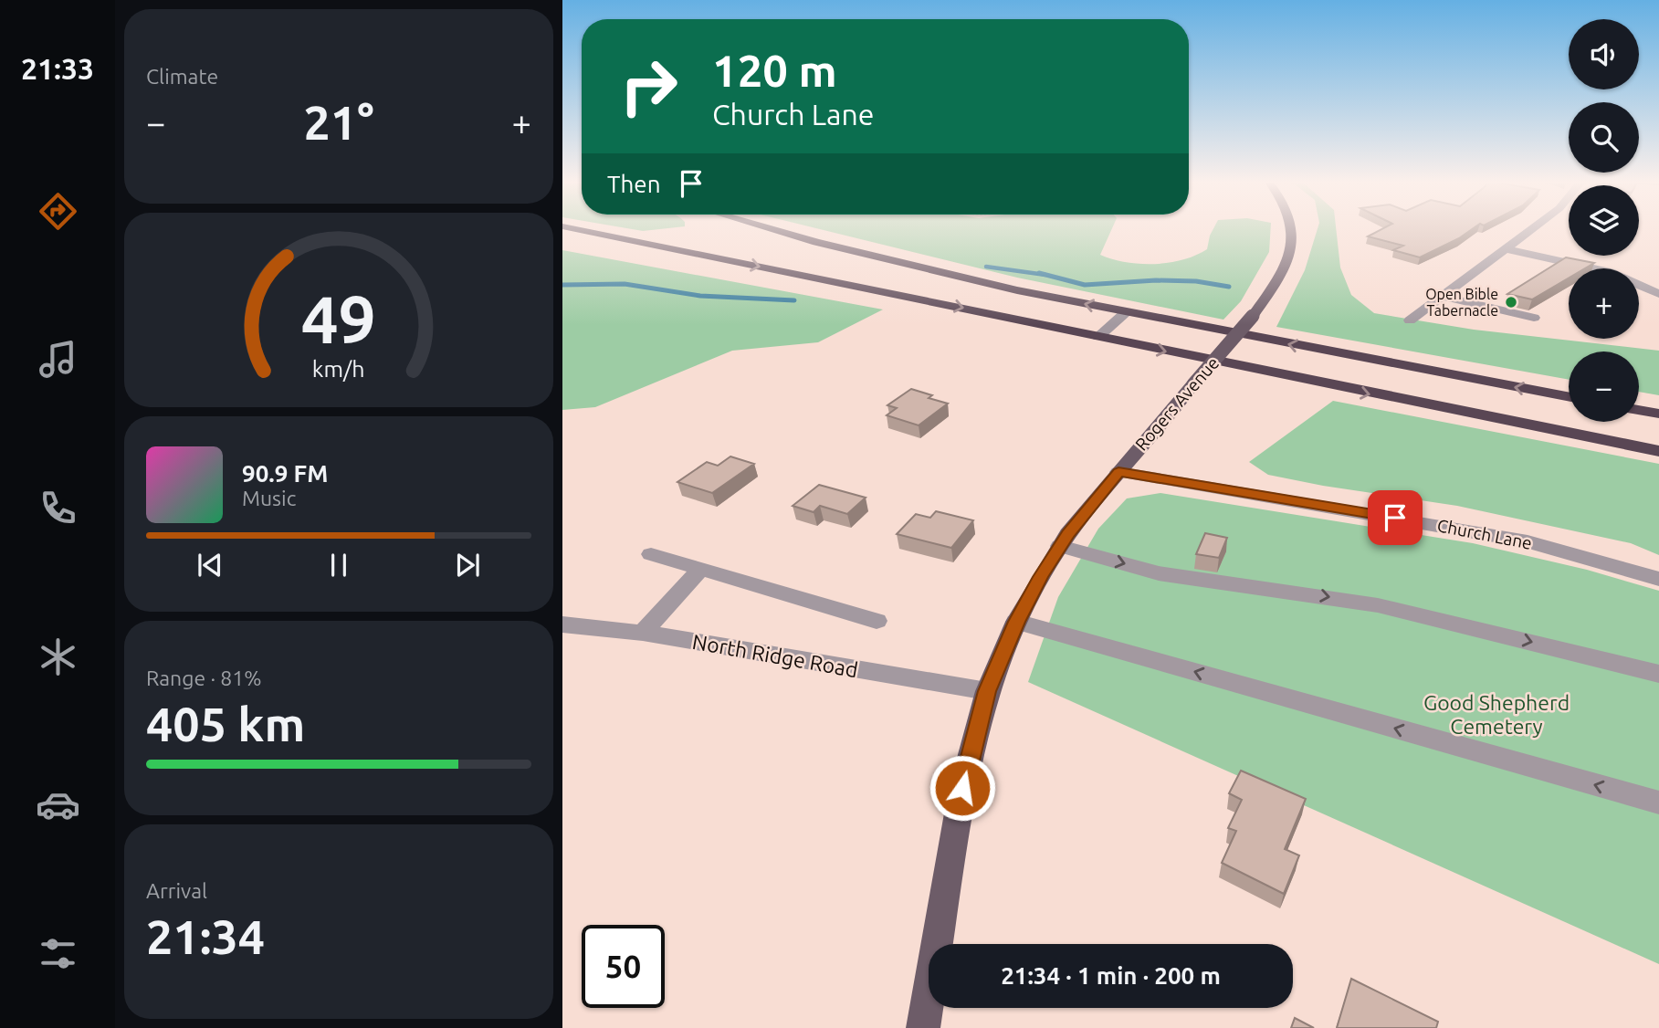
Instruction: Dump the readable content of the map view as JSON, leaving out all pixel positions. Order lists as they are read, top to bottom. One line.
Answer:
{"streets":{"main road":["Rogers Avenue"],"street":["Church Lane","North Ridge Road"]},"crossings":[["Rogers Avenue","Church Lane"],["Rogers Avenue","North Ridge Road"]],"parks":["Good Shepherd Cemetery"],"places":["Open Bible Tabernacle"],"page":{"tabs":"21:33","tile":["Climate",["Range · 81%","405 km"],["Arrival","21:34"]],"map_buttons":["+","−"],"turn":["120 m","Church Lane"],"heat":["−","21°","+"],"then":"Then","song":["90.9 FM","Music"],"limit":"50","trip":"21:34 · 1 min · 200 m","gauge":["49","km/h"]}}
